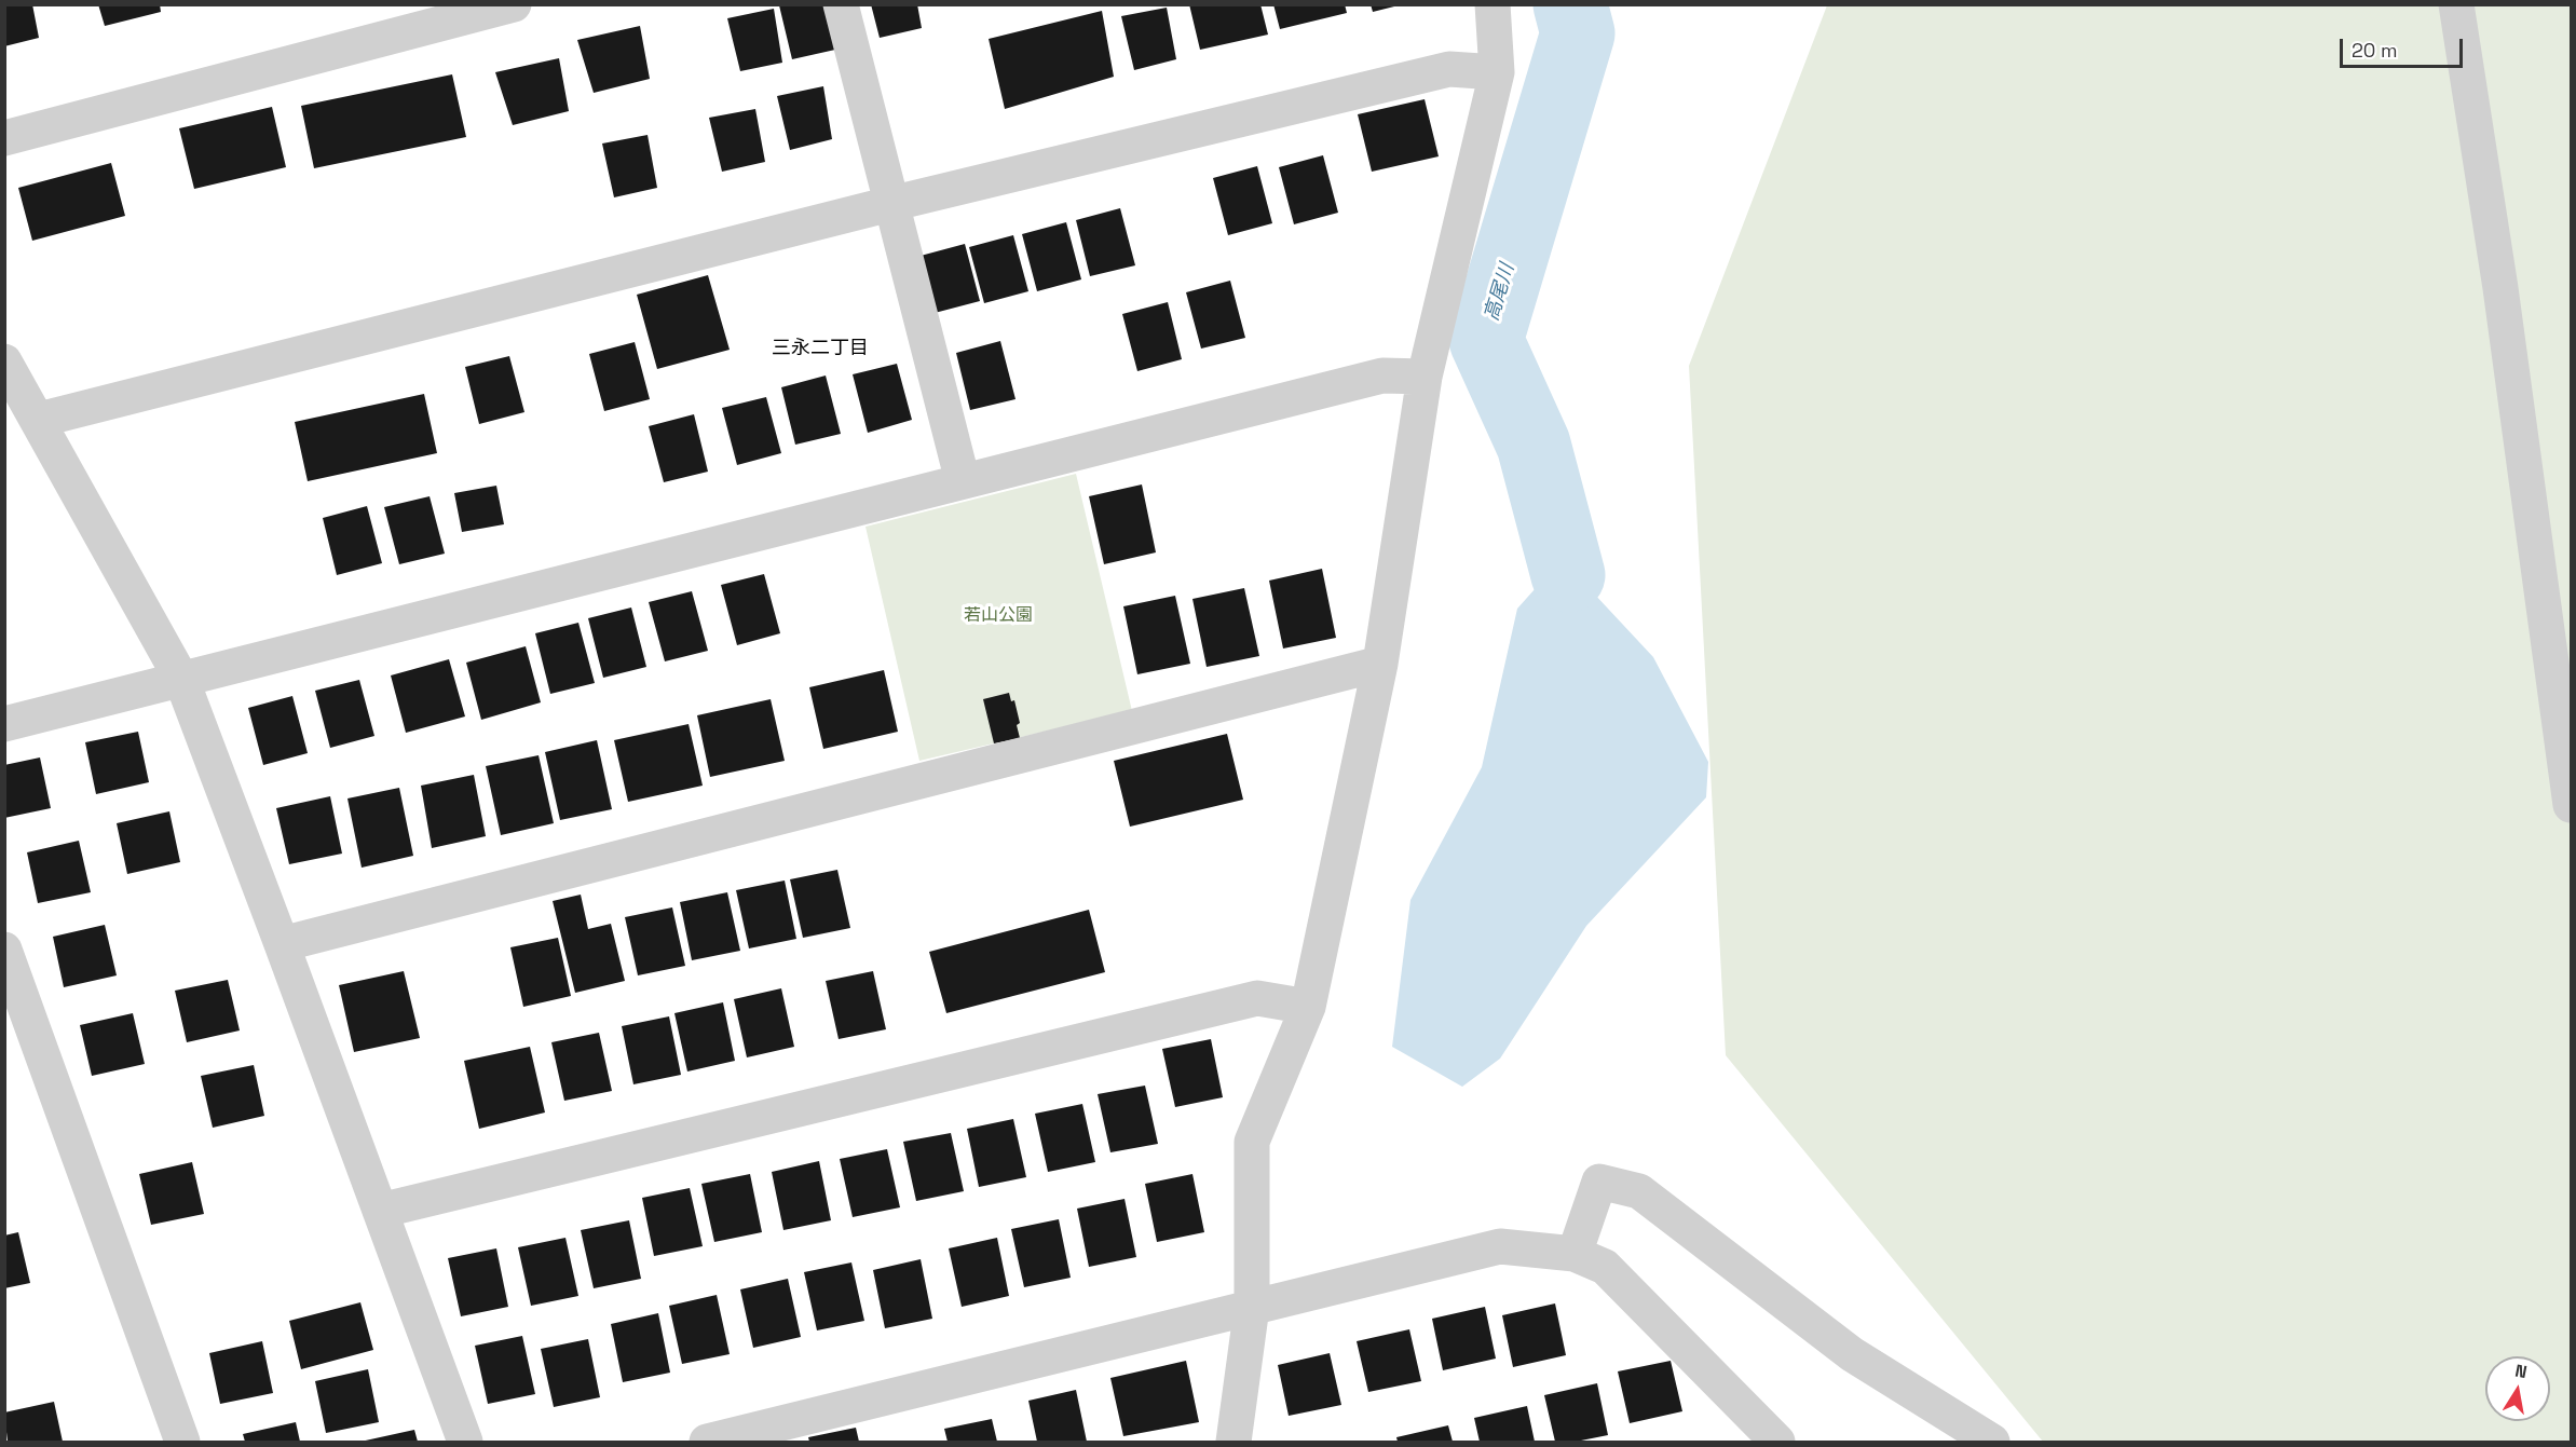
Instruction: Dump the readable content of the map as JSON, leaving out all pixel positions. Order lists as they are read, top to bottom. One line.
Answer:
{"districts":["三永二丁目"],"water":["高尾川"],"parks":["若山公園"],"scale_bar":"20 m","north":"top"}
